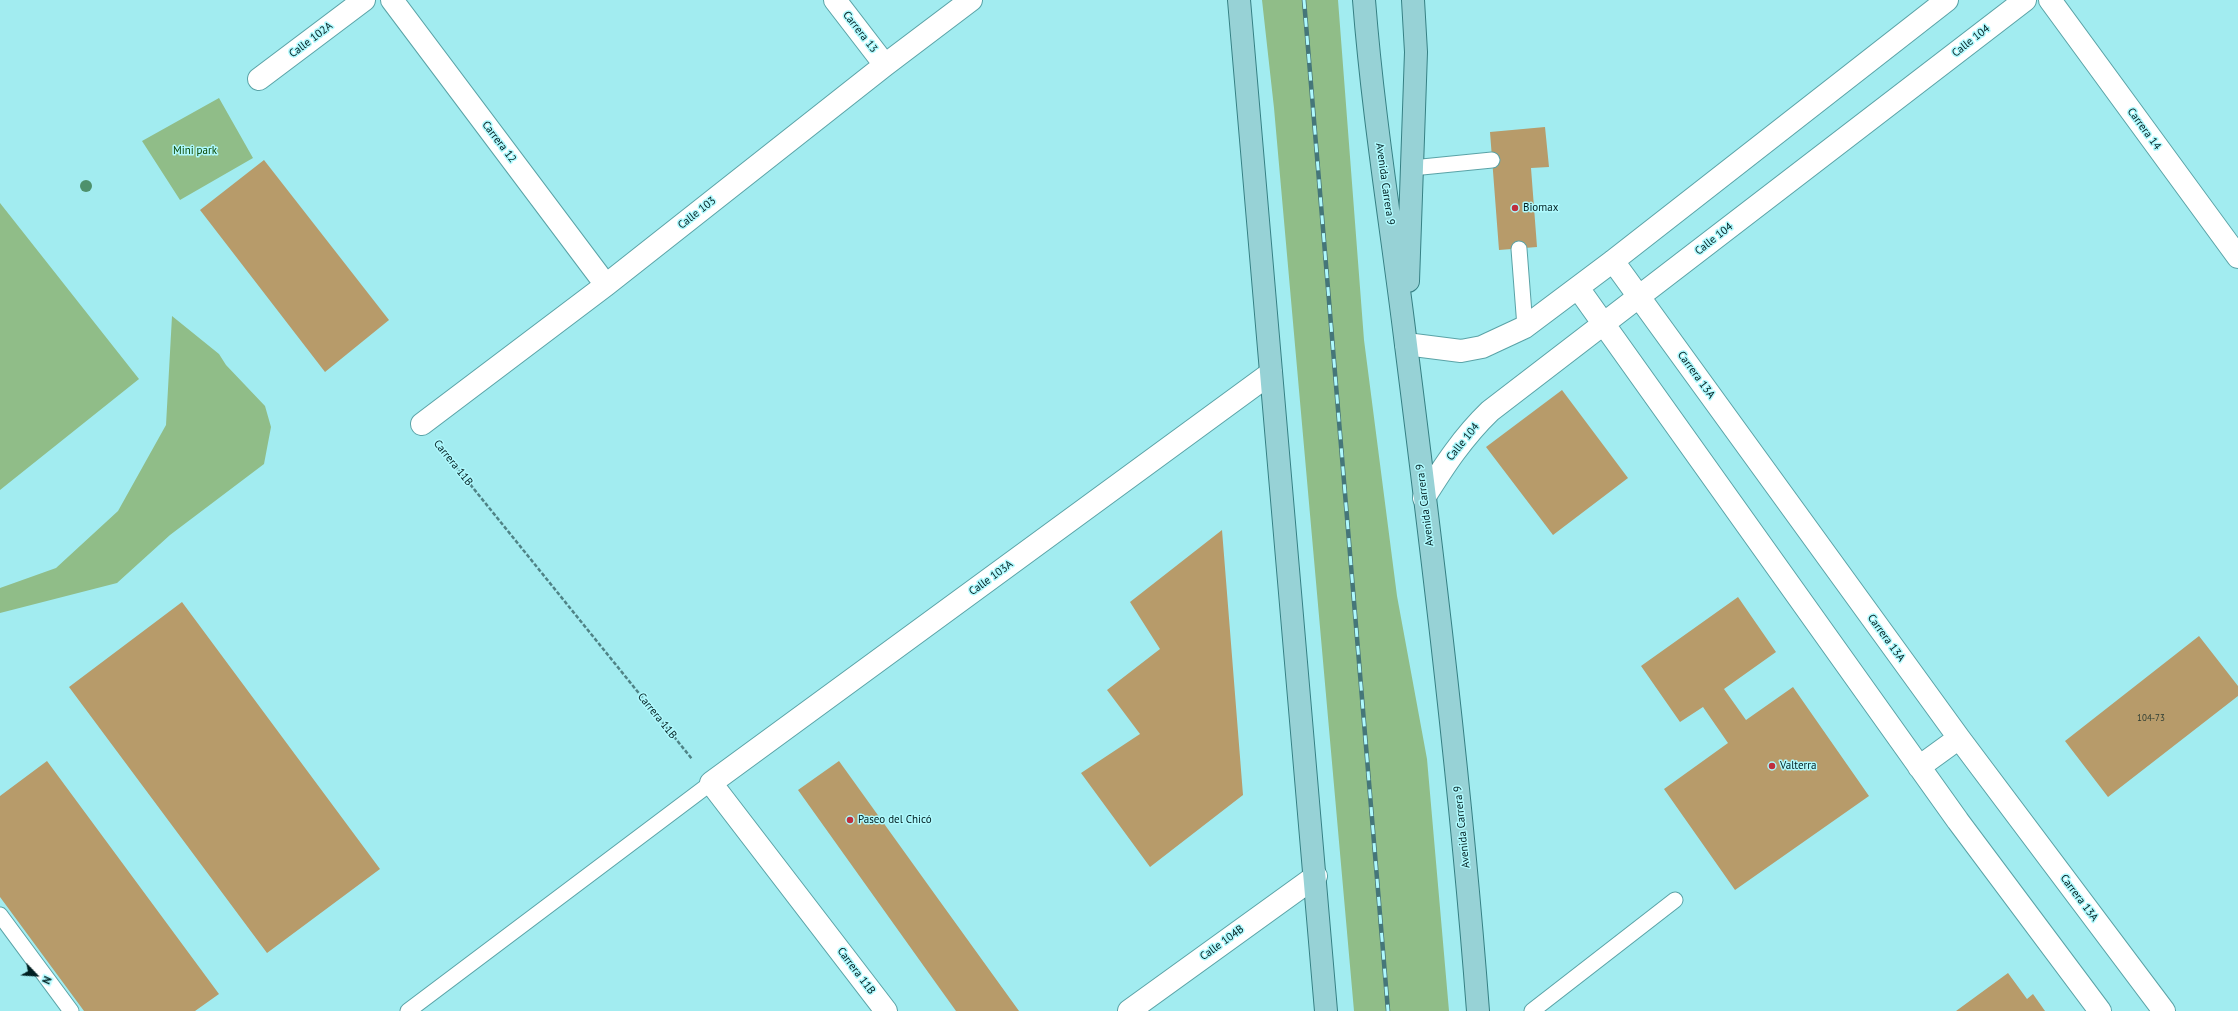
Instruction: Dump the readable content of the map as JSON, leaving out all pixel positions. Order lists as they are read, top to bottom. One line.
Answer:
{"streets":{"main road":["Avenida Carrera 9"],"street":["Carrera 13","Calle 102A","Calle 104","Carrera 14","Carrera 12","Calle 103","Carrera 13A","Carrera 11B","Calle 103A","Calle 104B"]},"crossings":[["Carrera 13","Calle 103"],["Calle 104","Avenida Carrera 9"],["Calle 104","Carrera 13A"],["Carrera 12","Calle 103"],["Calle 103","Carrera 11B"],["Carrera 11B","Calle 103A"]],"parks":["Mini park"],"places":["Biomax","Valterra","Paseo del Chicó"],"house_numbers":["104-73"],"north":"bottom right"}
